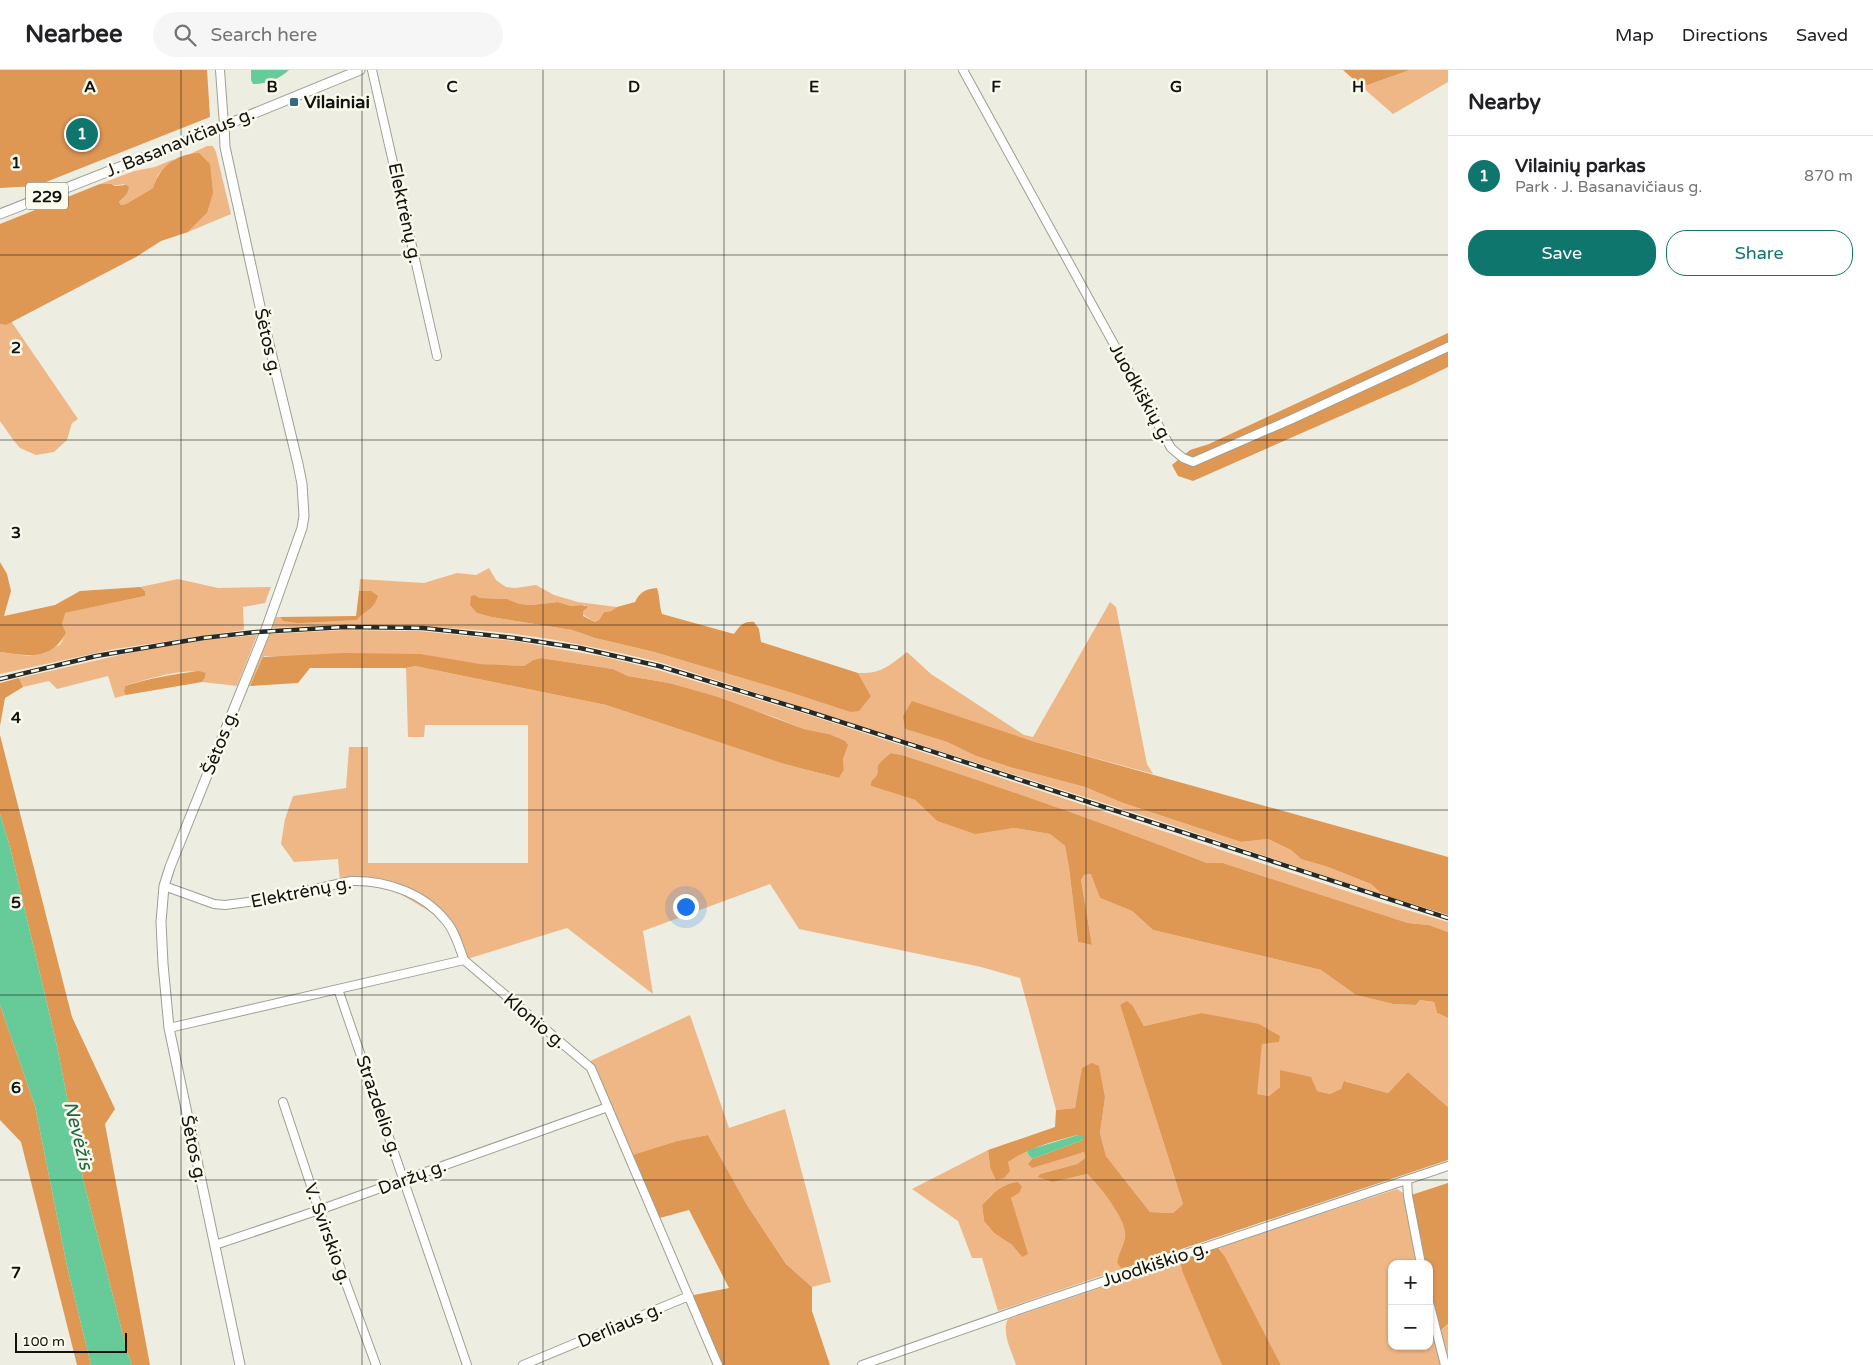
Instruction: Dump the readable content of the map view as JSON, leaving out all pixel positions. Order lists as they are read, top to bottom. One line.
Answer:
{"streets":{"main road":["J. Basanavičiaus g.","229","Šėtos g."],"street":["Elektrėnų g.","Juodkiškių g.","Klonio g.","Strazdelio g.","Daržų g.","V. Svirskio g.","Juodkiškio g.","Derliaus g."]},"crossings":[["J. Basanavičiaus g.","Šėtos g."],["Elektrėnų g.","Šėtos g."],["Elektrėnų g.","Klonio g."],["Šėtos g.","Daržų g."],["Klonio g.","Daržų g."],["Klonio g.","Derliaus g."],["Strazdelio g.","Daržų g."],["Daržų g.","V. Svirskio g."]],"water":["Nevėžis"],"places":{"transit":["Vilainiai"]},"scale_bar":"100 m","page":{"header":"Nearbee","search":"Search here","nav":["Map","Directions","Saved"],"heading":"Nearby","pins":"1","list":[{"mark":"1","name":"Vilainių parkas","note":"Park · J. Basanavičiaus g.","value":"870 m"}],"buttons":["Save","Share"],"map_buttons":["+","−"],"scale":"100 m"},"grid":{"columns":["A","B","C","D","E","F","G","H"],"rows":["1","2","3","4","5","6","7"]}}
